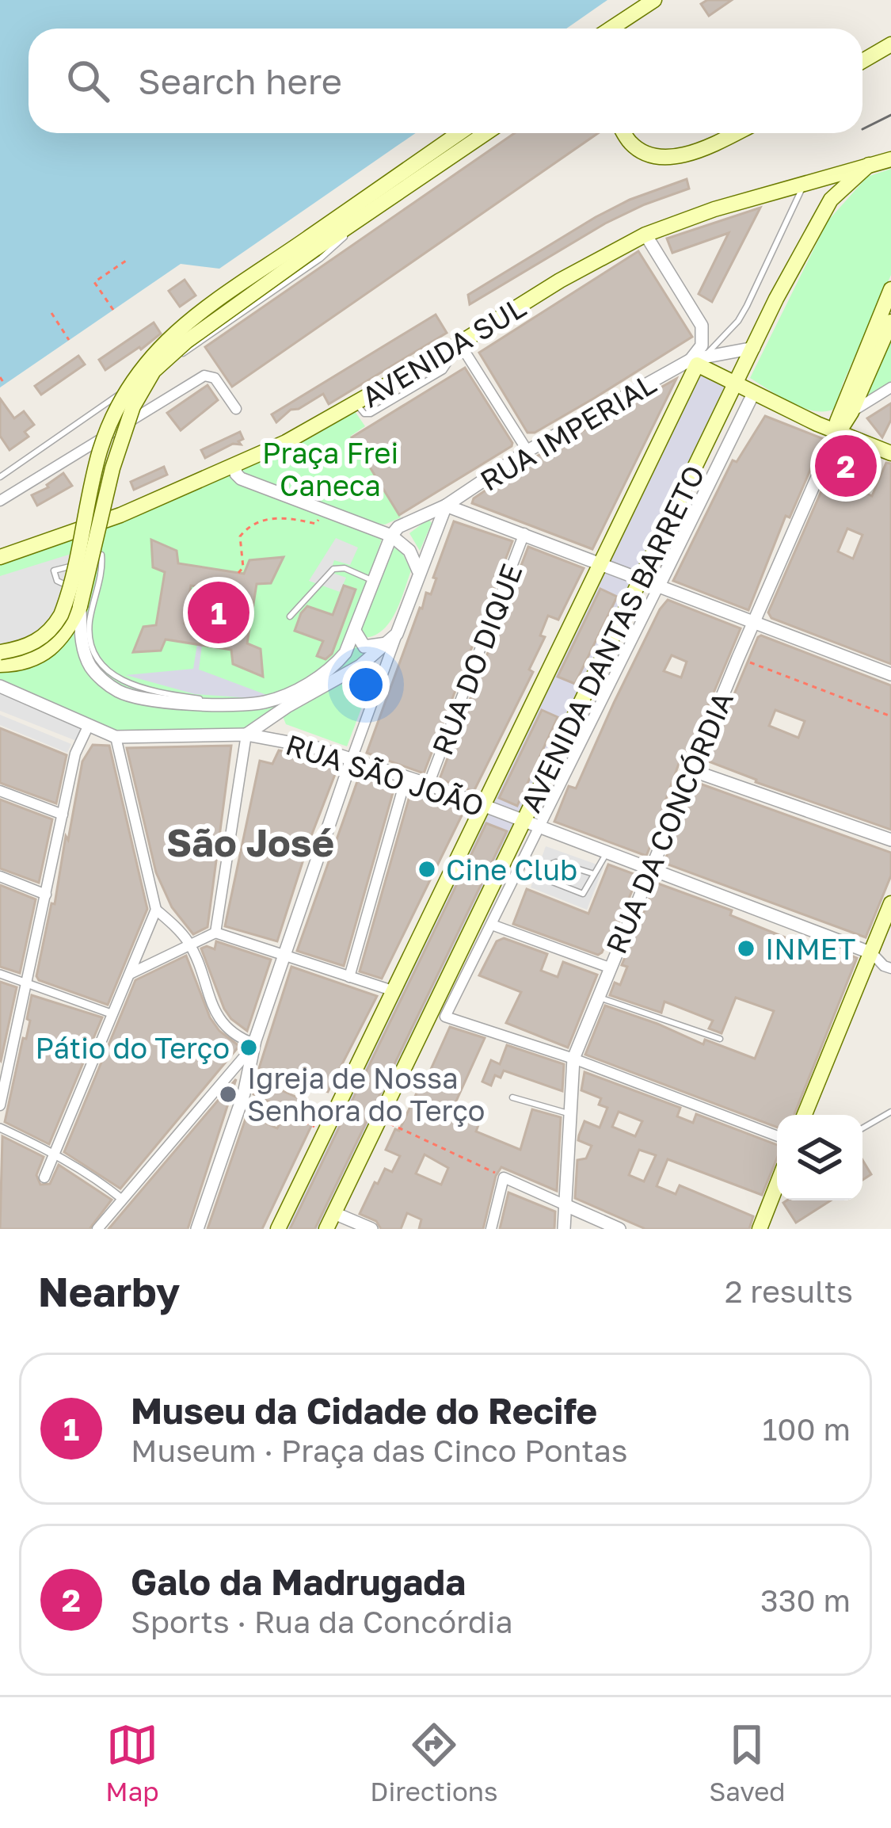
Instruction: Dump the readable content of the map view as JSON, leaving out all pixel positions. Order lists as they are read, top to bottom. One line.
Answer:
{"streets":{"main road":["AVENIDA SUL","AVENIDA DANTAS BARRETO"],"street":["RUA IMPERIAL","RUA DO DIQUE","RUA SÃO JOÃO","RUA DA CONCÓRDIA"]},"crossings":[["AVENIDA SUL","AVENIDA DANTAS BARRETO"],["RUA IMPERIAL","AVENIDA DANTAS BARRETO"],["AVENIDA DANTAS BARRETO","RUA SÃO JOÃO"],["AVENIDA DANTAS BARRETO","RUA DA CONCÓRDIA"],["RUA DO DIQUE","RUA SÃO JOÃO"],["RUA SÃO JOÃO","RUA DA CONCÓRDIA"]],"districts":["São José"],"parks":["Praça Frei Caneca"],"places":["Cine Club","INMET","Pátio do Terço","Igreja de Nossa Senhora do Terço"],"page":{"search":"Search here","pins":["2","1"],"heading":["Nearby","2 results"],"list":[{"mark":"1","name":"Museu da Cidade do Recife","note":"Museum · Praça das Cinco Pontas","value":"100 m"},{"mark":"2","name":"Galo da Madrugada","note":"Sports · Rua da Concórdia","value":"330 m"}],"nav":["Map","Directions","Saved"]}}
